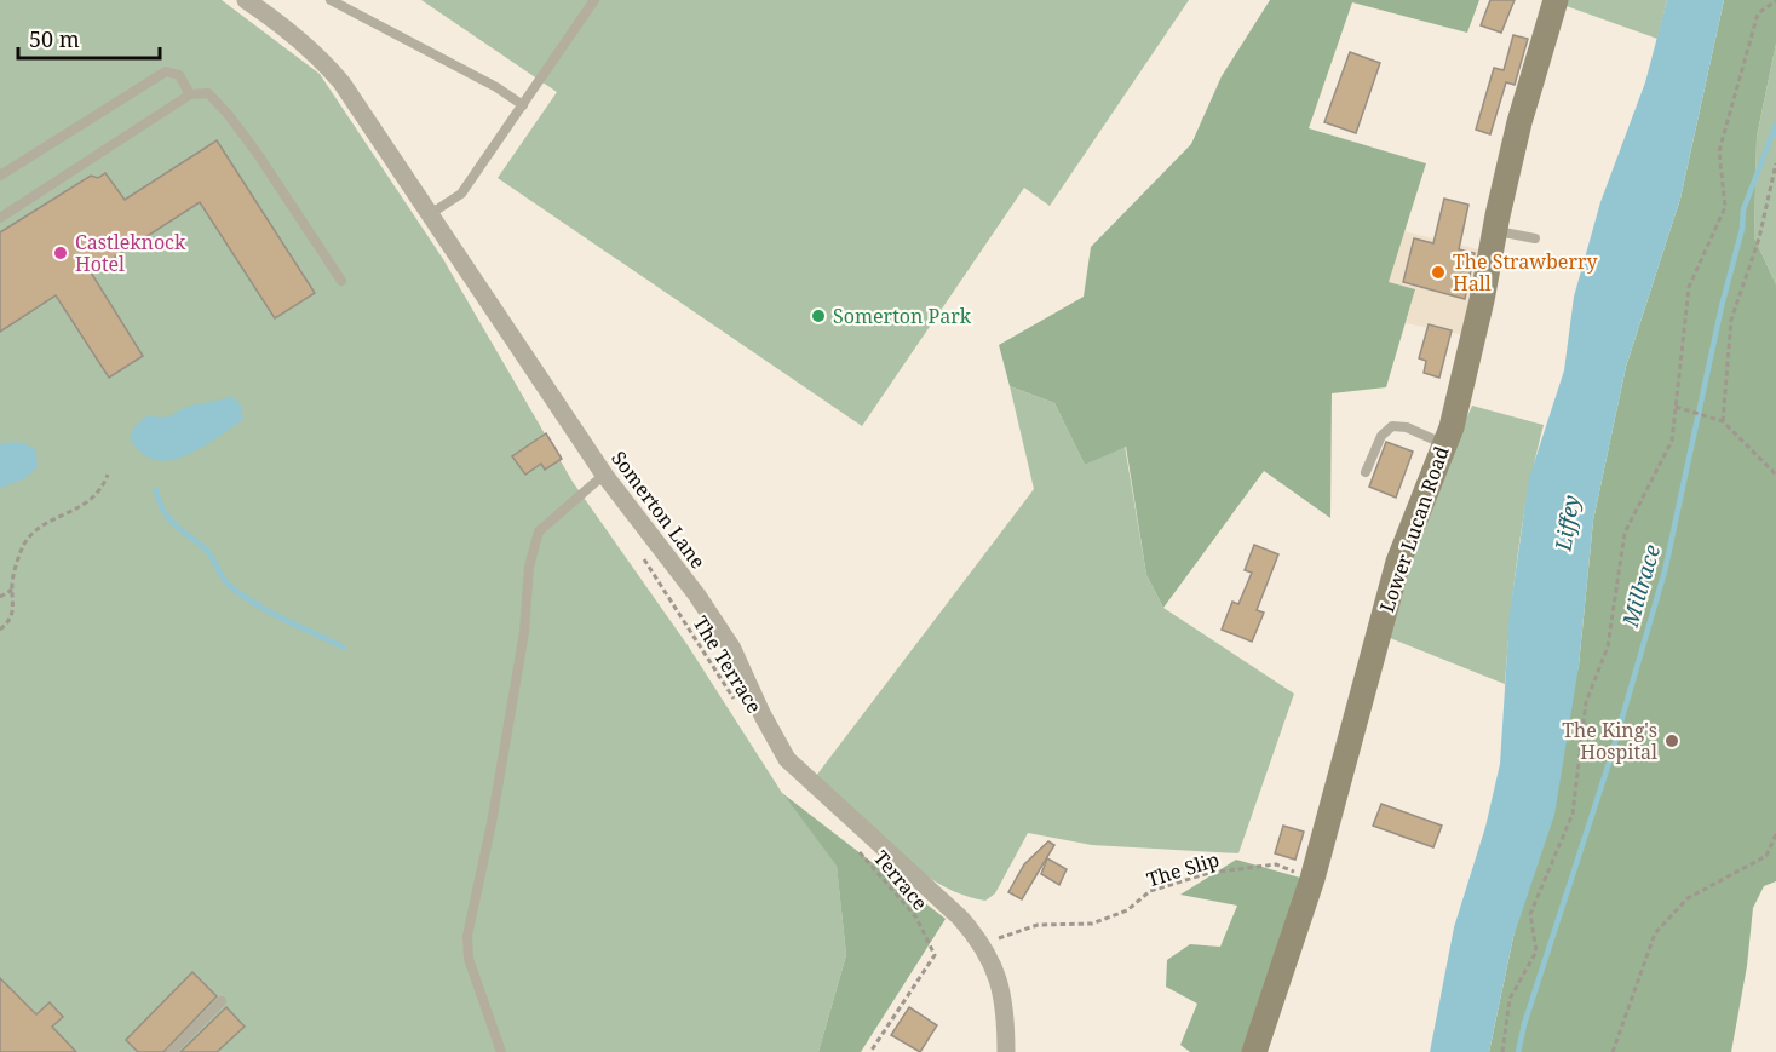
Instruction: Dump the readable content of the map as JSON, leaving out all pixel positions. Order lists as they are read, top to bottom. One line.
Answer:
{"streets":{"street":["Somerton Lane","Lower Lucan Road"],"path":["The Terrace","The Slip","Terrace"]},"crossings":[["Somerton Lane","The Slip"],["Lower Lucan Road","The Slip"]],"water":["Liffey","Millrace"],"places":["Castleknock Hotel","The Strawberry Hall","Somerton Park","The King's Hospital"],"scale_bar":"50 m"}
